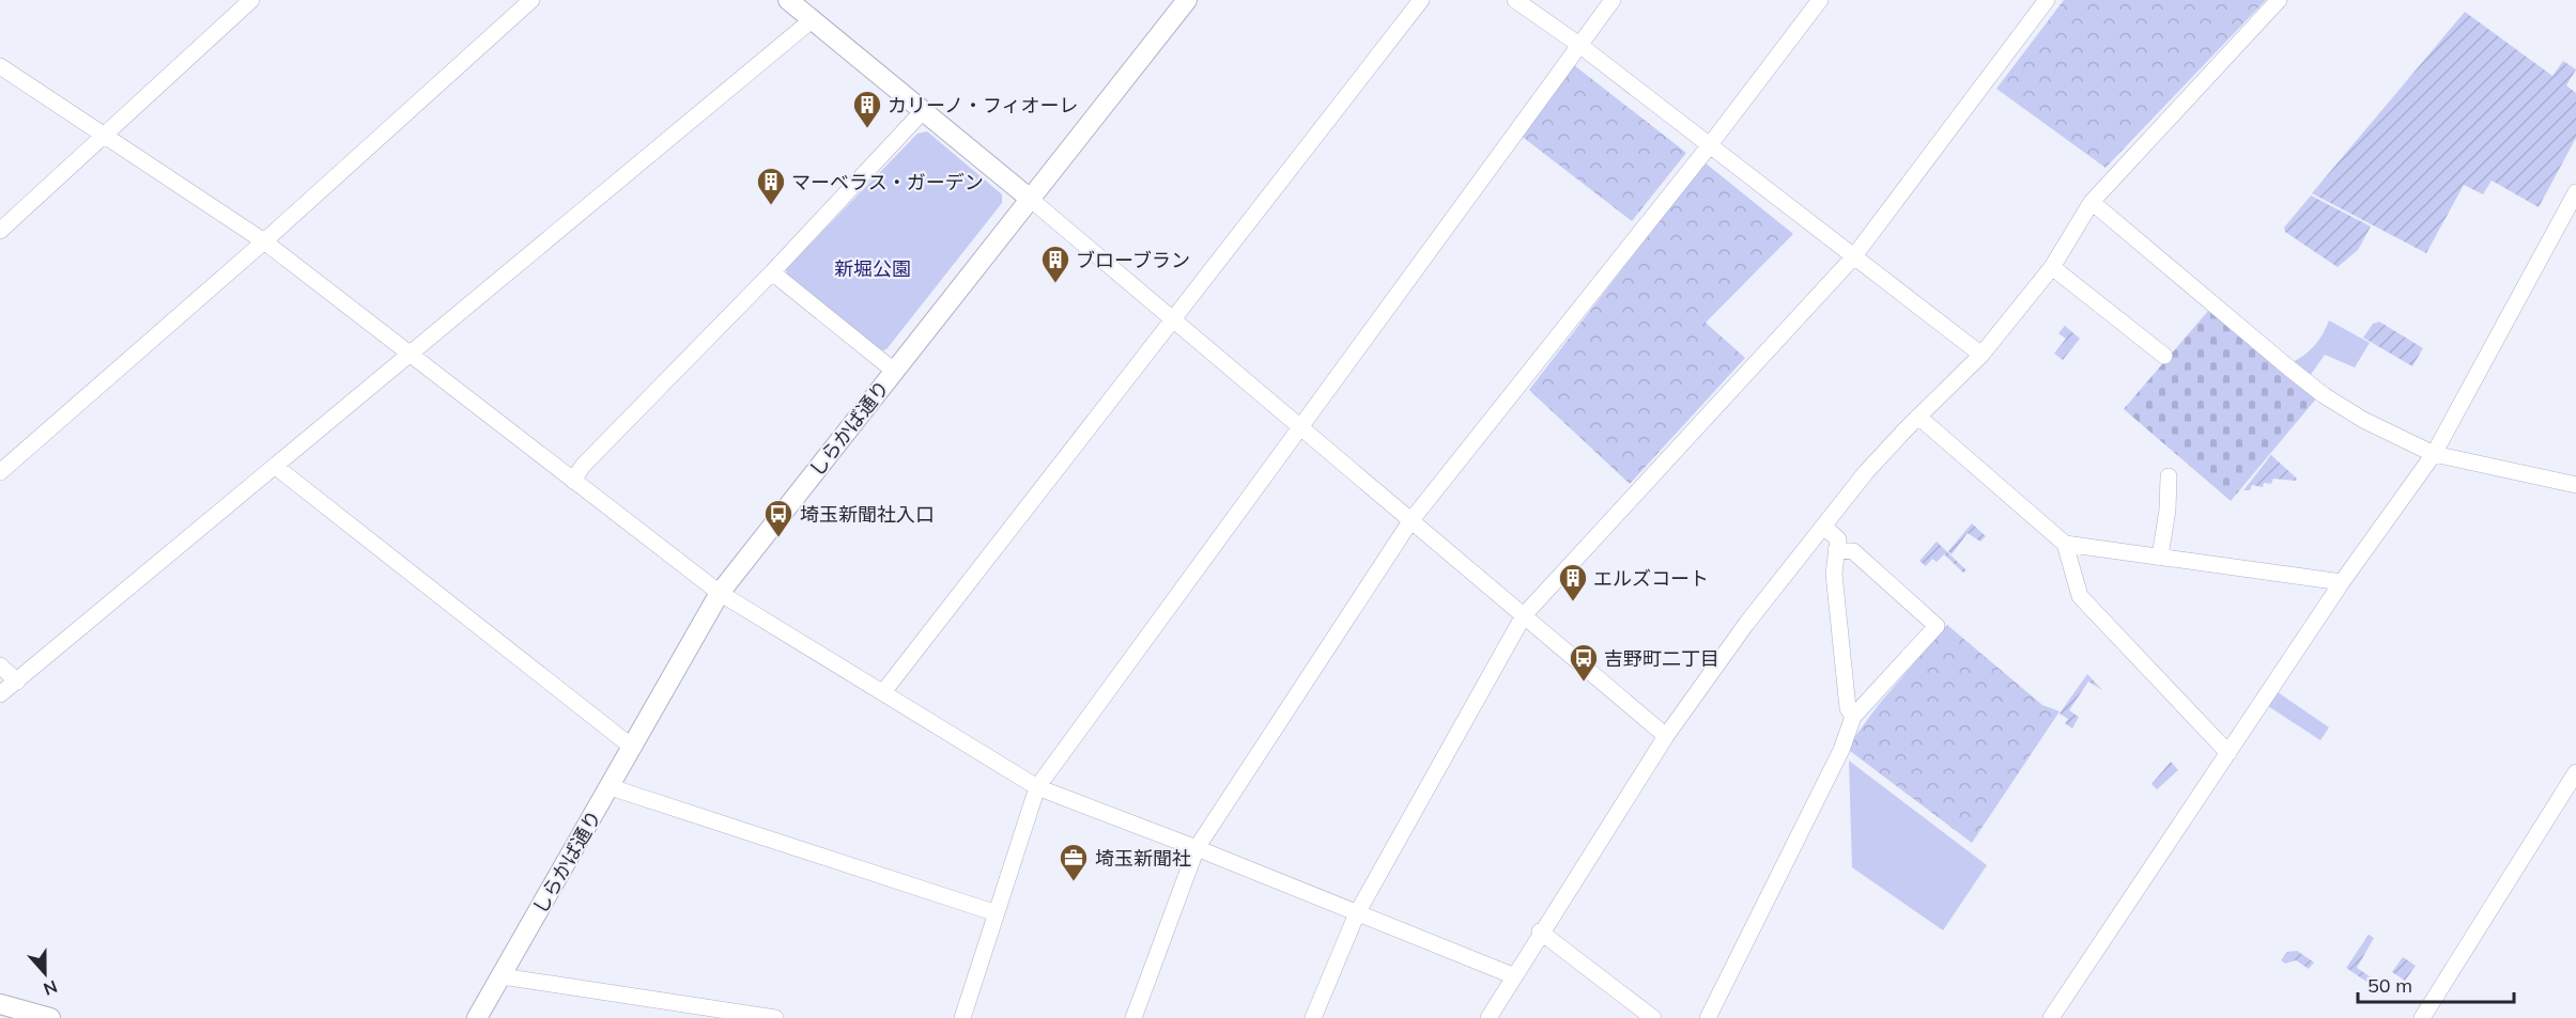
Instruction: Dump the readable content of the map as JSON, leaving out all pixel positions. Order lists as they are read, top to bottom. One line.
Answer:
{"streets":{"street":["しらかば通り"]},"parks":["新堀公園"],"places":{"building":["カリーノ・フィオーレ","マーベラス・ガーデン","ブローブラン","エルズコート"],"bus stop":["埼玉新聞社入口","吉野町二丁目"],"office":["埼玉新聞社"]},"scale_bar":"50 m","north":"bottom"}
